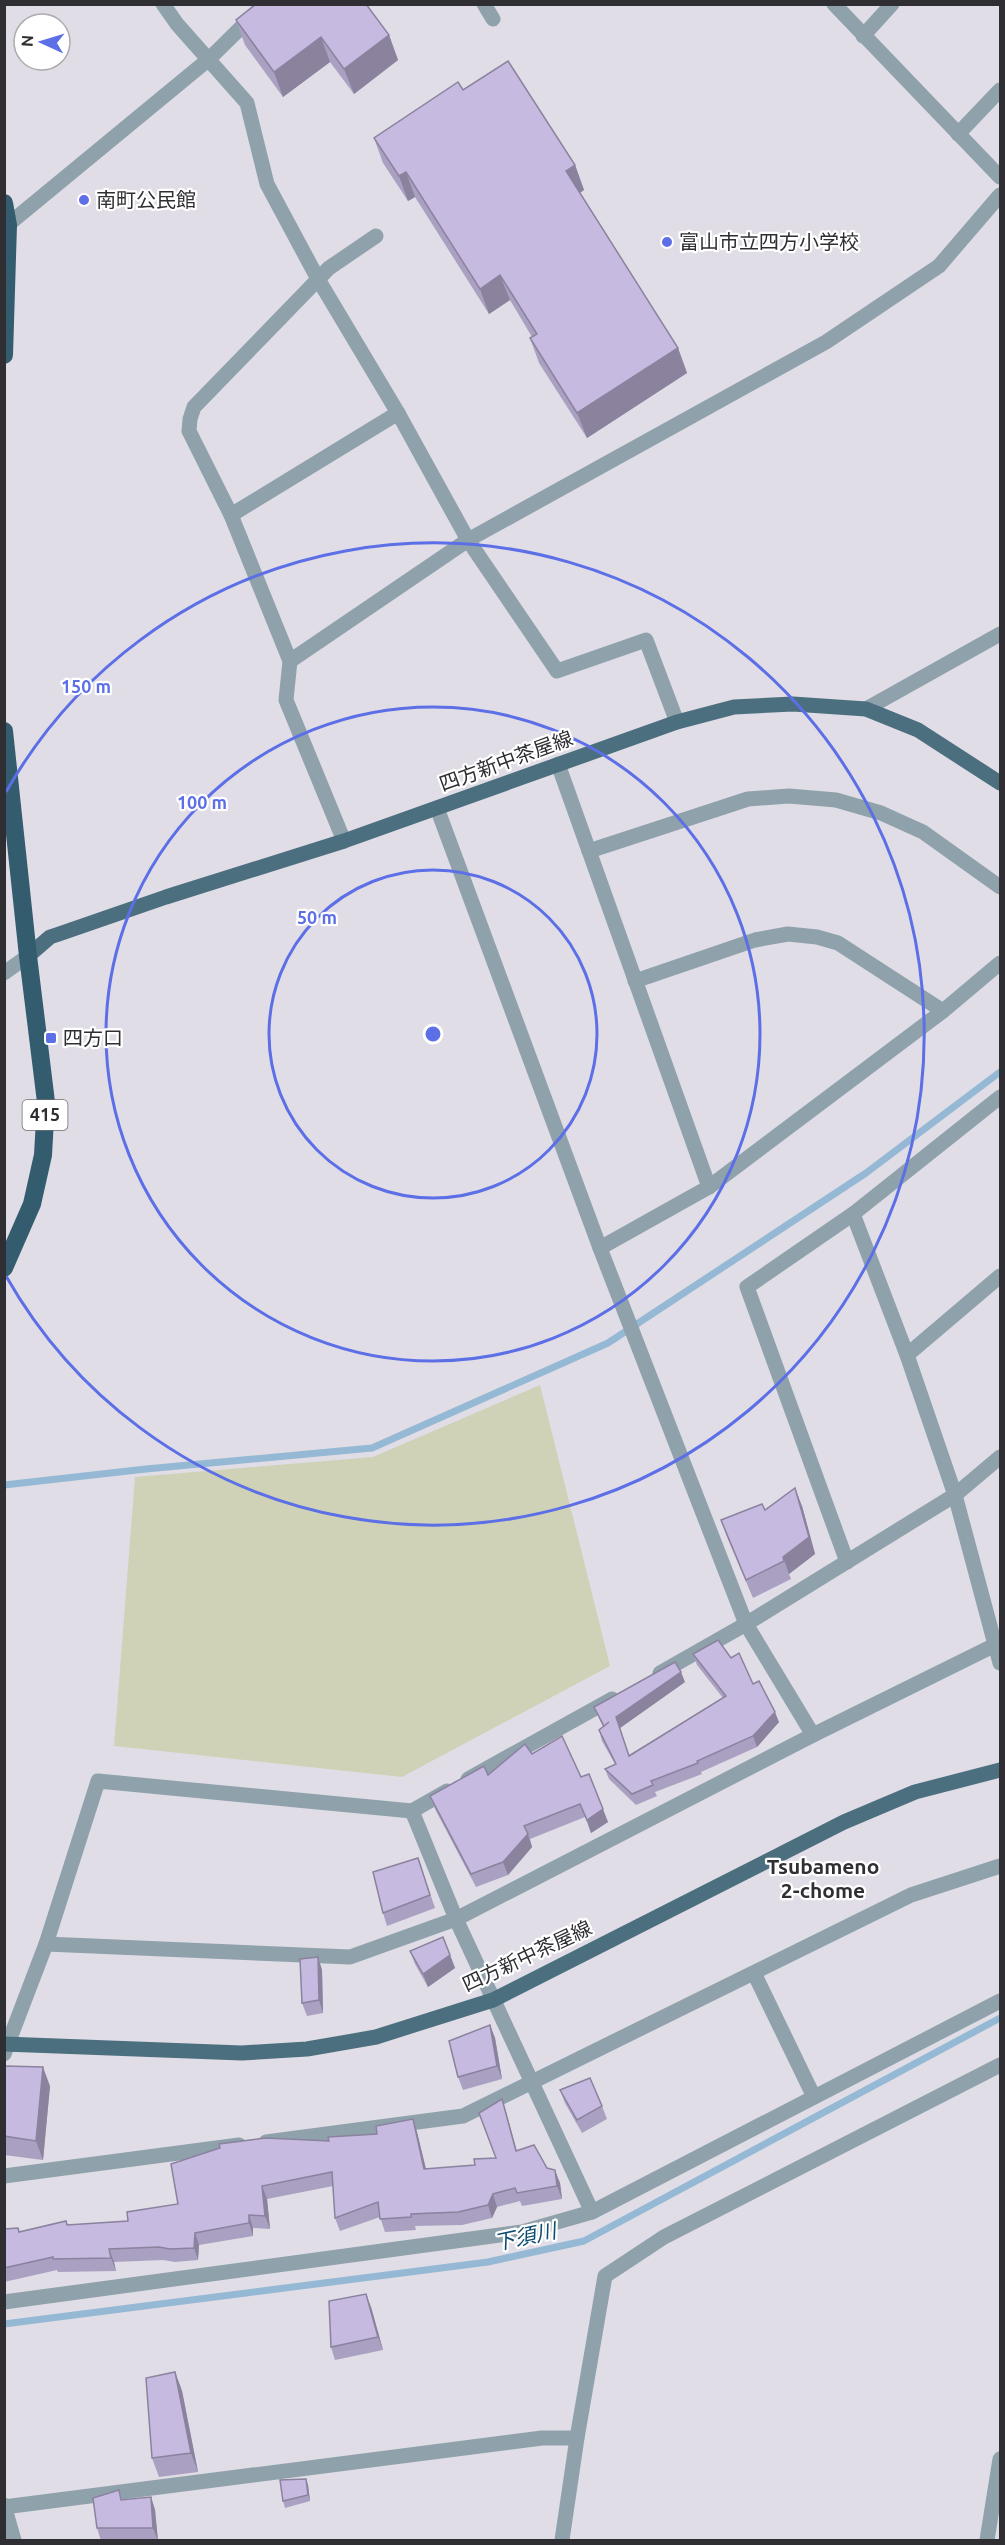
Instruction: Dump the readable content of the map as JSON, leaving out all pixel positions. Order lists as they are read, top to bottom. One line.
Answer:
{"streets":{"highway":["415"],"main road":["四方新中茶屋線"]},"crossings":[["四方新中茶屋線","415"]],"districts":["Tsubameno 2-chome"],"water":["下須川"],"places":{"other":["南町公民館","富山市立四方小学校"],"transit":["四方口"]},"north":"left","rings":["150 m","100 m","50 m"]}
